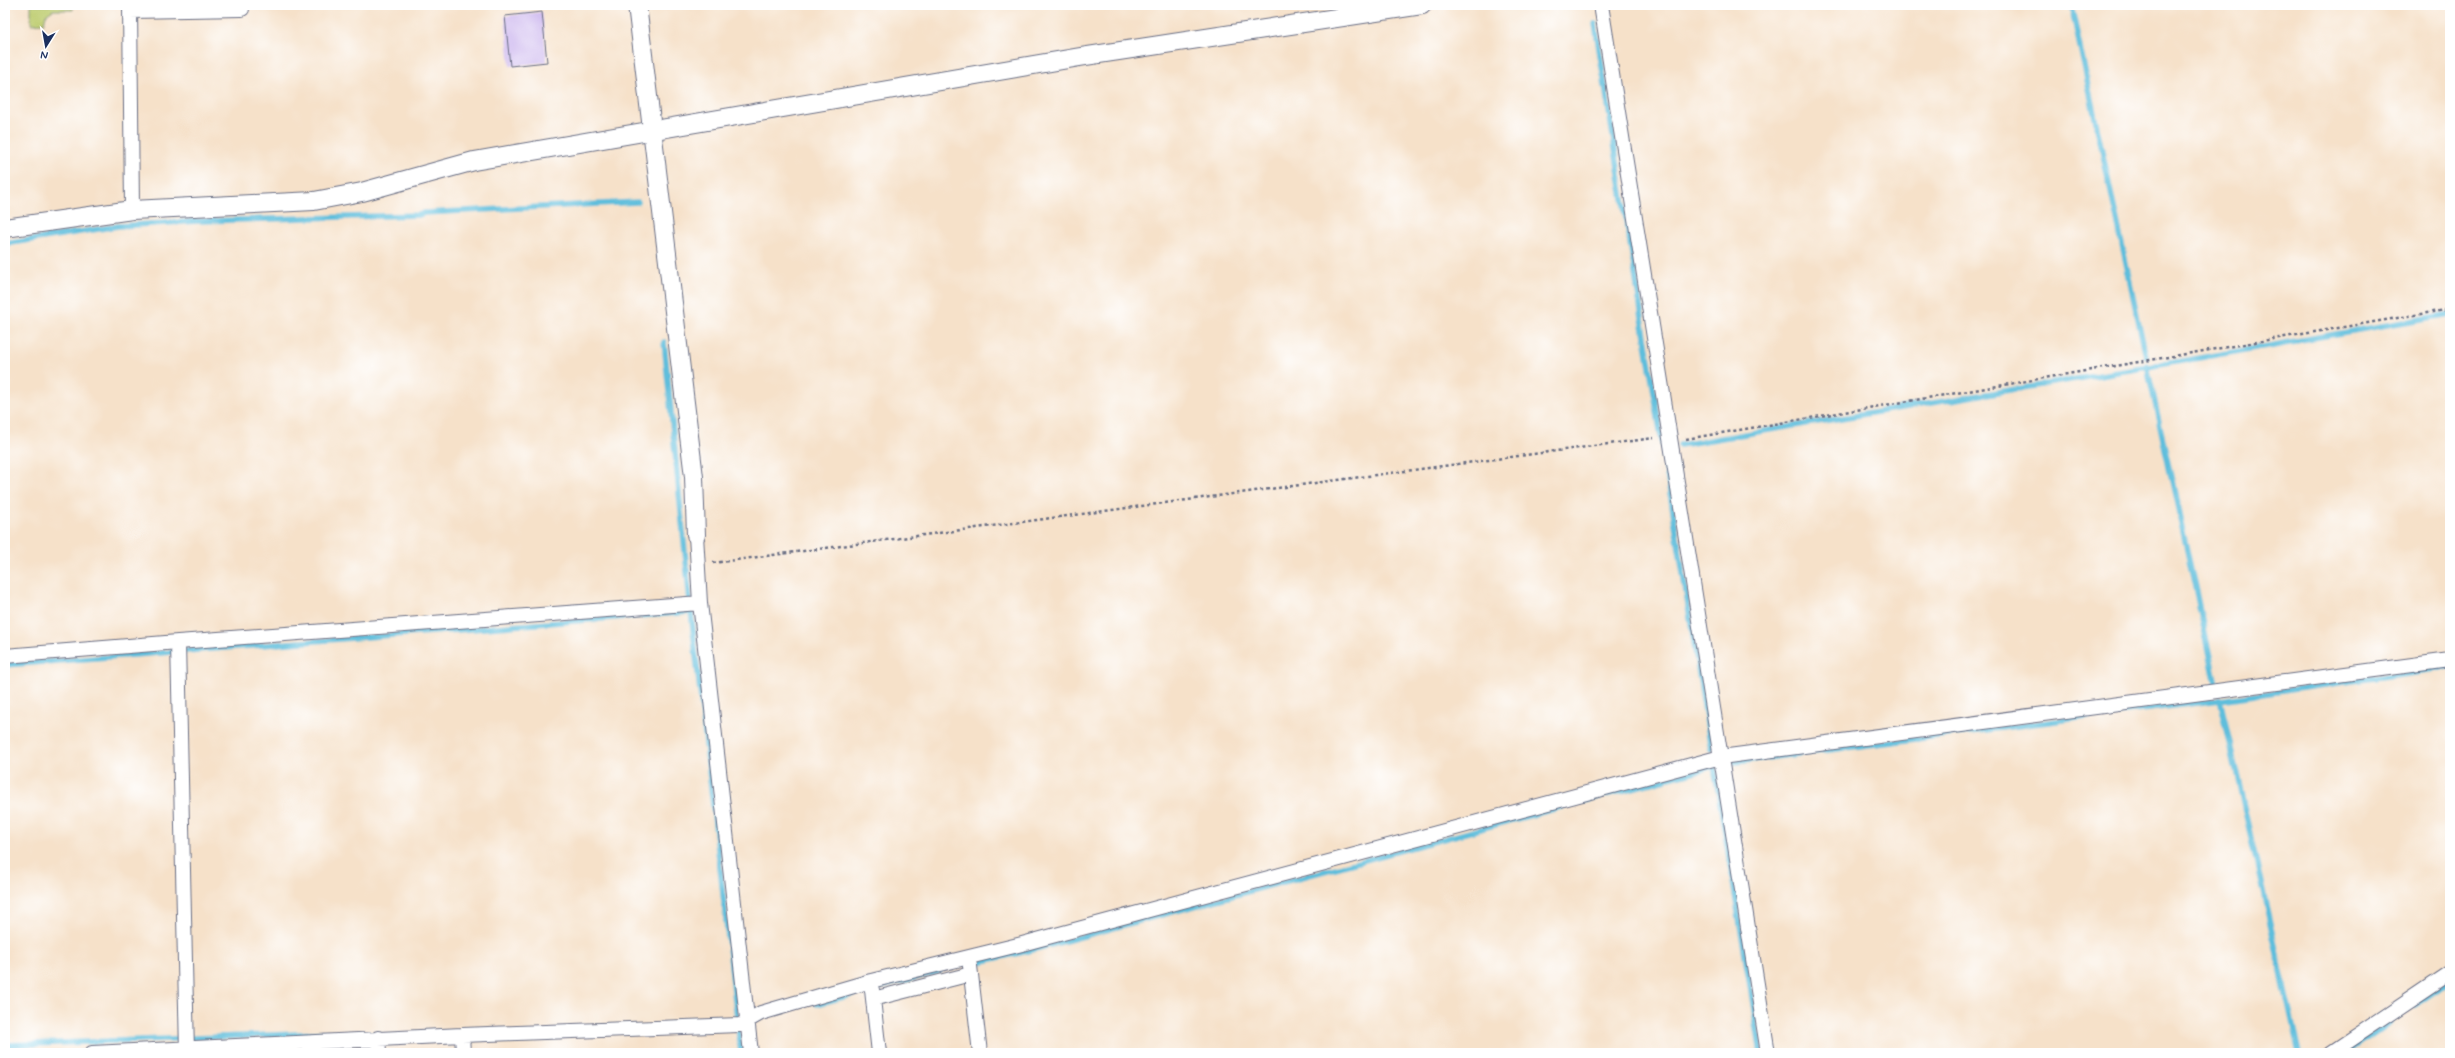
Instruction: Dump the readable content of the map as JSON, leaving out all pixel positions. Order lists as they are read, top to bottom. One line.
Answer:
{"north":"bottom"}
